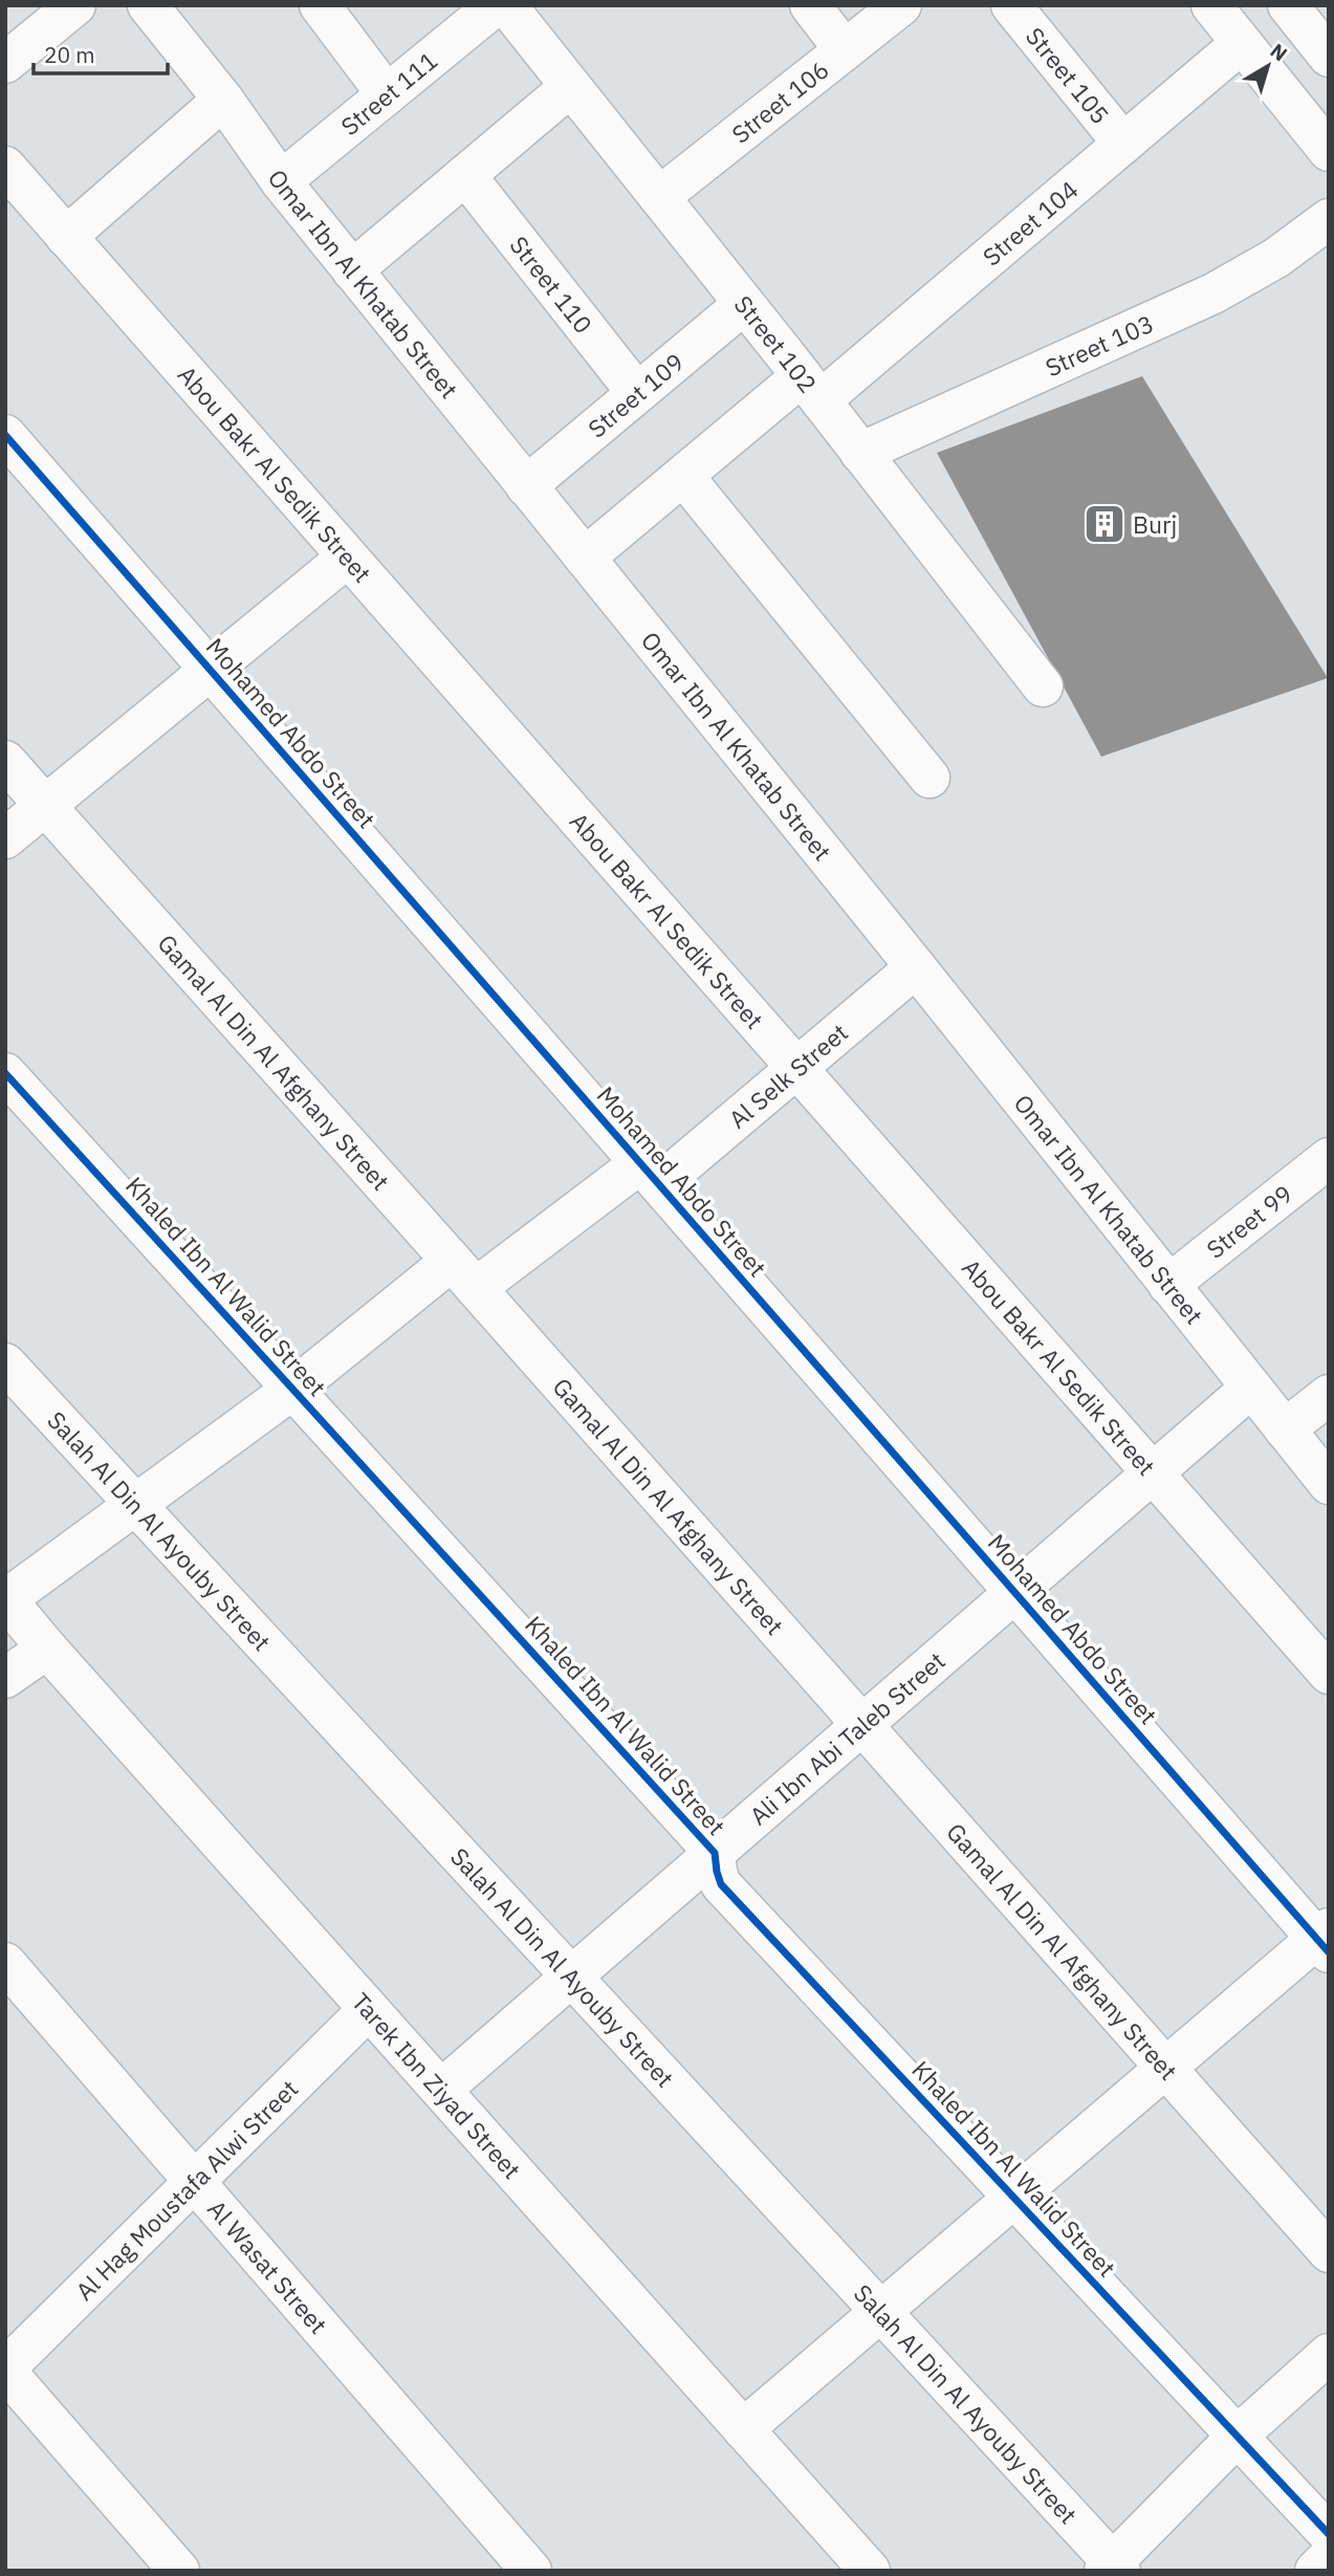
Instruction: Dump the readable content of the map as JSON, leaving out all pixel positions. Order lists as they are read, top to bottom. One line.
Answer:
{"streets":{"street":["Street 105","Street 111","Street 106","Street 104","Omar Ibn Al Khatab Street","Street 110","Street 103","Street 102","Street 109","Abou Bakr Al Sedik Street","Mohamed Abdo Street","Gamal Al Din Al Afghany Street","Al Selk Street","Street 99","Khaled Ibn Al Walid Street","Salah Al Din Al Ayouby Street","Ali Ibn Abi Taleb Street","Tarek Ibn Ziyad Street","Al Hag Moustafa Alwi Street","Al Wasat Street"]},"crossings":[["Street 105","Street 104"],["Street 111","Omar Ibn Al Khatab Street"],["Street 106","Street 102"],["Street 104","Omar Ibn Al Khatab Street"],["Street 104","Street 102"],["Omar Ibn Al Khatab Street","Street 109"],["Omar Ibn Al Khatab Street","Al Selk Street"],["Omar Ibn Al Khatab Street","Street 99"],["Omar Ibn Al Khatab Street","Ali Ibn Abi Taleb Street"],["Street 110","Street 109"],["Street 103","Street 102"],["Street 102","Street 109"],["Abou Bakr Al Sedik Street","Al Selk Street"],["Abou Bakr Al Sedik Street","Ali Ibn Abi Taleb Street"],["Mohamed Abdo Street","Al Selk Street"],["Mohamed Abdo Street","Ali Ibn Abi Taleb Street"],["Gamal Al Din Al Afghany Street","Al Selk Street"],["Gamal Al Din Al Afghany Street","Ali Ibn Abi Taleb Street"],["Al Selk Street","Khaled Ibn Al Walid Street"],["Al Selk Street","Salah Al Din Al Ayouby Street"],["Al Selk Street","Tarek Ibn Ziyad Street"],["Khaled Ibn Al Walid Street","Ali Ibn Abi Taleb Street"],["Salah Al Din Al Ayouby Street","Ali Ibn Abi Taleb Street"],["Ali Ibn Abi Taleb Street","Tarek Ibn Ziyad Street"],["Tarek Ibn Ziyad Street","Al Hag Moustafa Alwi Street"],["Al Hag Moustafa Alwi Street","Al Wasat Street"]],"places":{"building":["Burj"]},"scale_bar":"20 m","north":"top right"}
